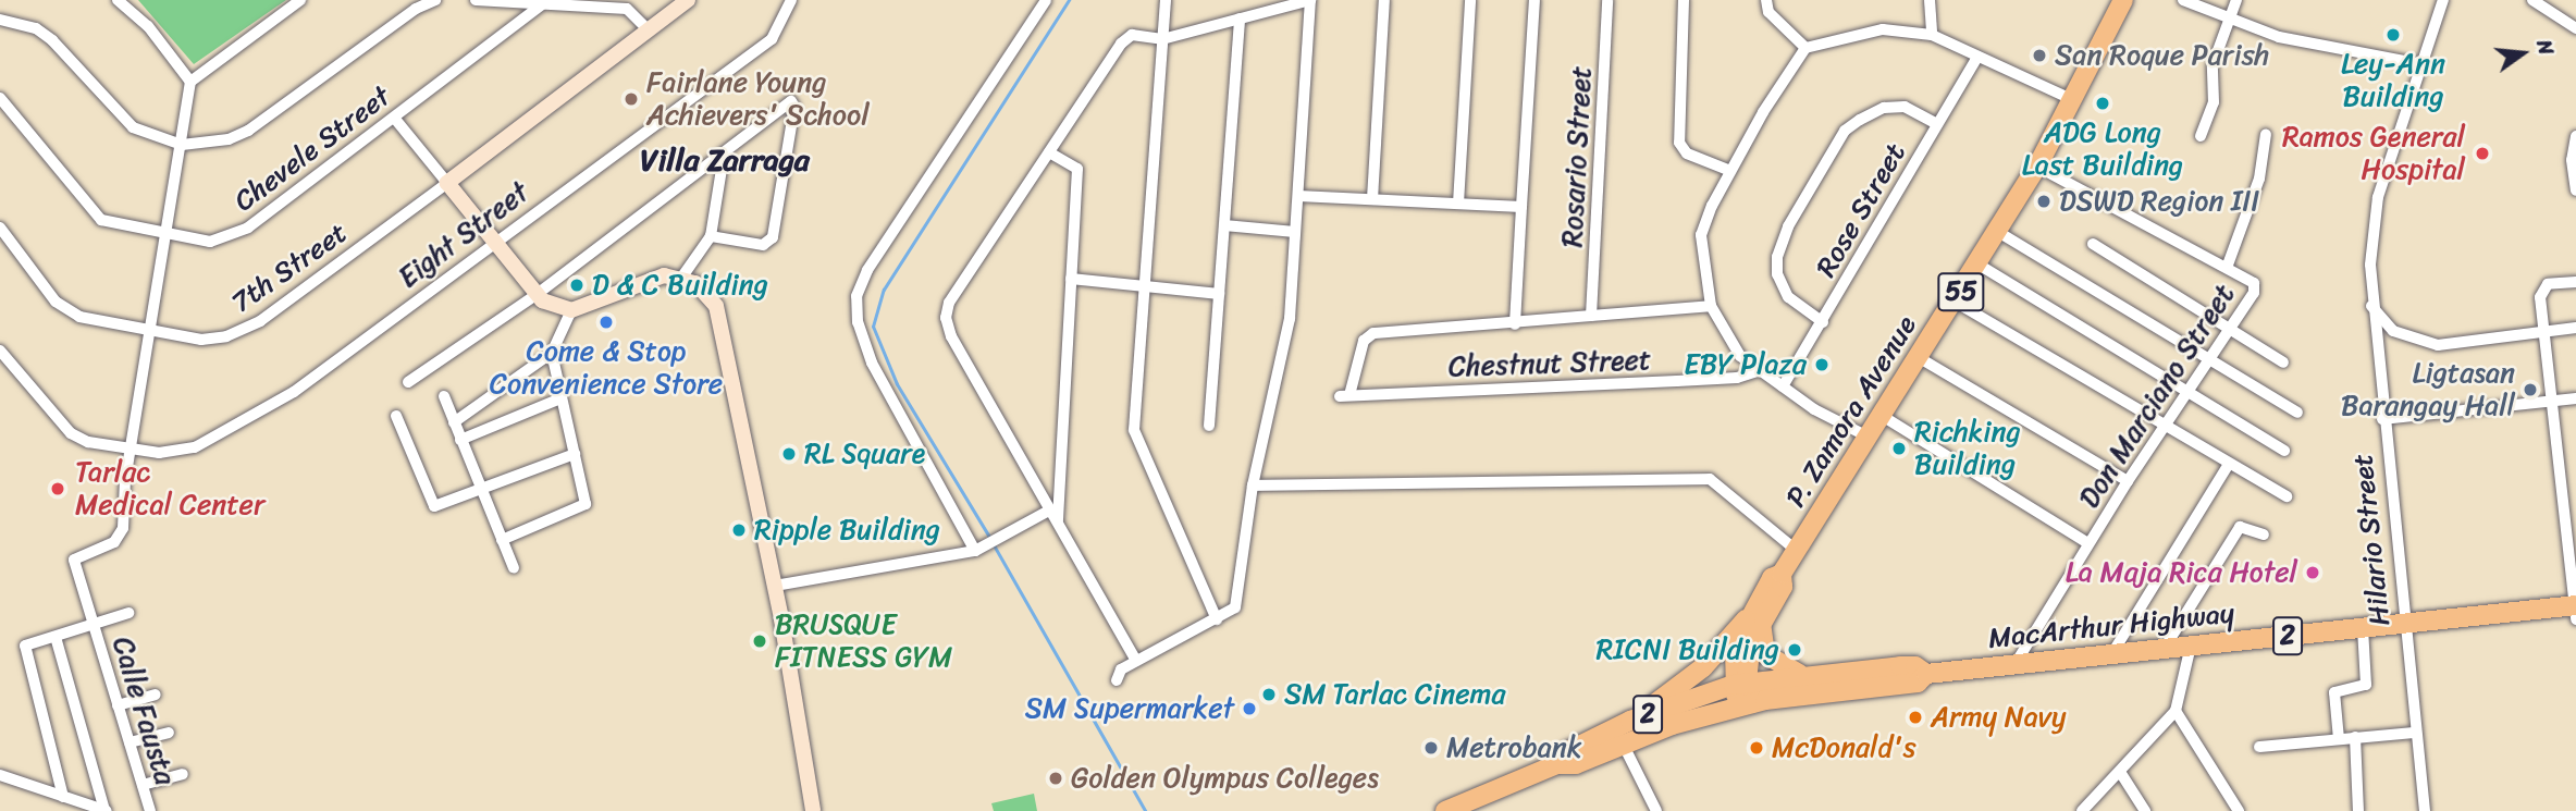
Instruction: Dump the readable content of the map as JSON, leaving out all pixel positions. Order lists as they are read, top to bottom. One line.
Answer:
{"streets":{"highway":["55","P. Zamora Avenue","MacArthur Highway","2"],"street":["Chevele Street","Rosario Street","Rose Street","Eight Street","7th Street","Chestnut Street","Don Marciano Street","Hilario Street","Calle Fausta"]},"crossings":[["Eight Street","Calle Fausta"],["Don Marciano Street","P. Zamora Avenue"],["Don Marciano Street","MacArthur Highway"],["P. Zamora Avenue","MacArthur Highway"],["Hilario Street","MacArthur Highway"]],"districts":["Villa Zarraga"],"places":["Ley-Ann Building","San Roque Parish","Fairlane Young Achievers' School","ADG Long Last Building","Ramos General Hospital","DSWD Region III","D & C Building","Come & Stop Convenience Store","EBY Plaza","Ligtasan Barangay Hall","Richking Building","RL Square","Tarlac Medical Center","Ripple Building","La Maja Rica Hotel","BRUSQUE FITNESS GYM","RICNI Building","SM Tarlac Cinema","SM Supermarket","Army Navy","Metrobank","McDonald's","Golden Olympus Colleges"],"north":"right"}
